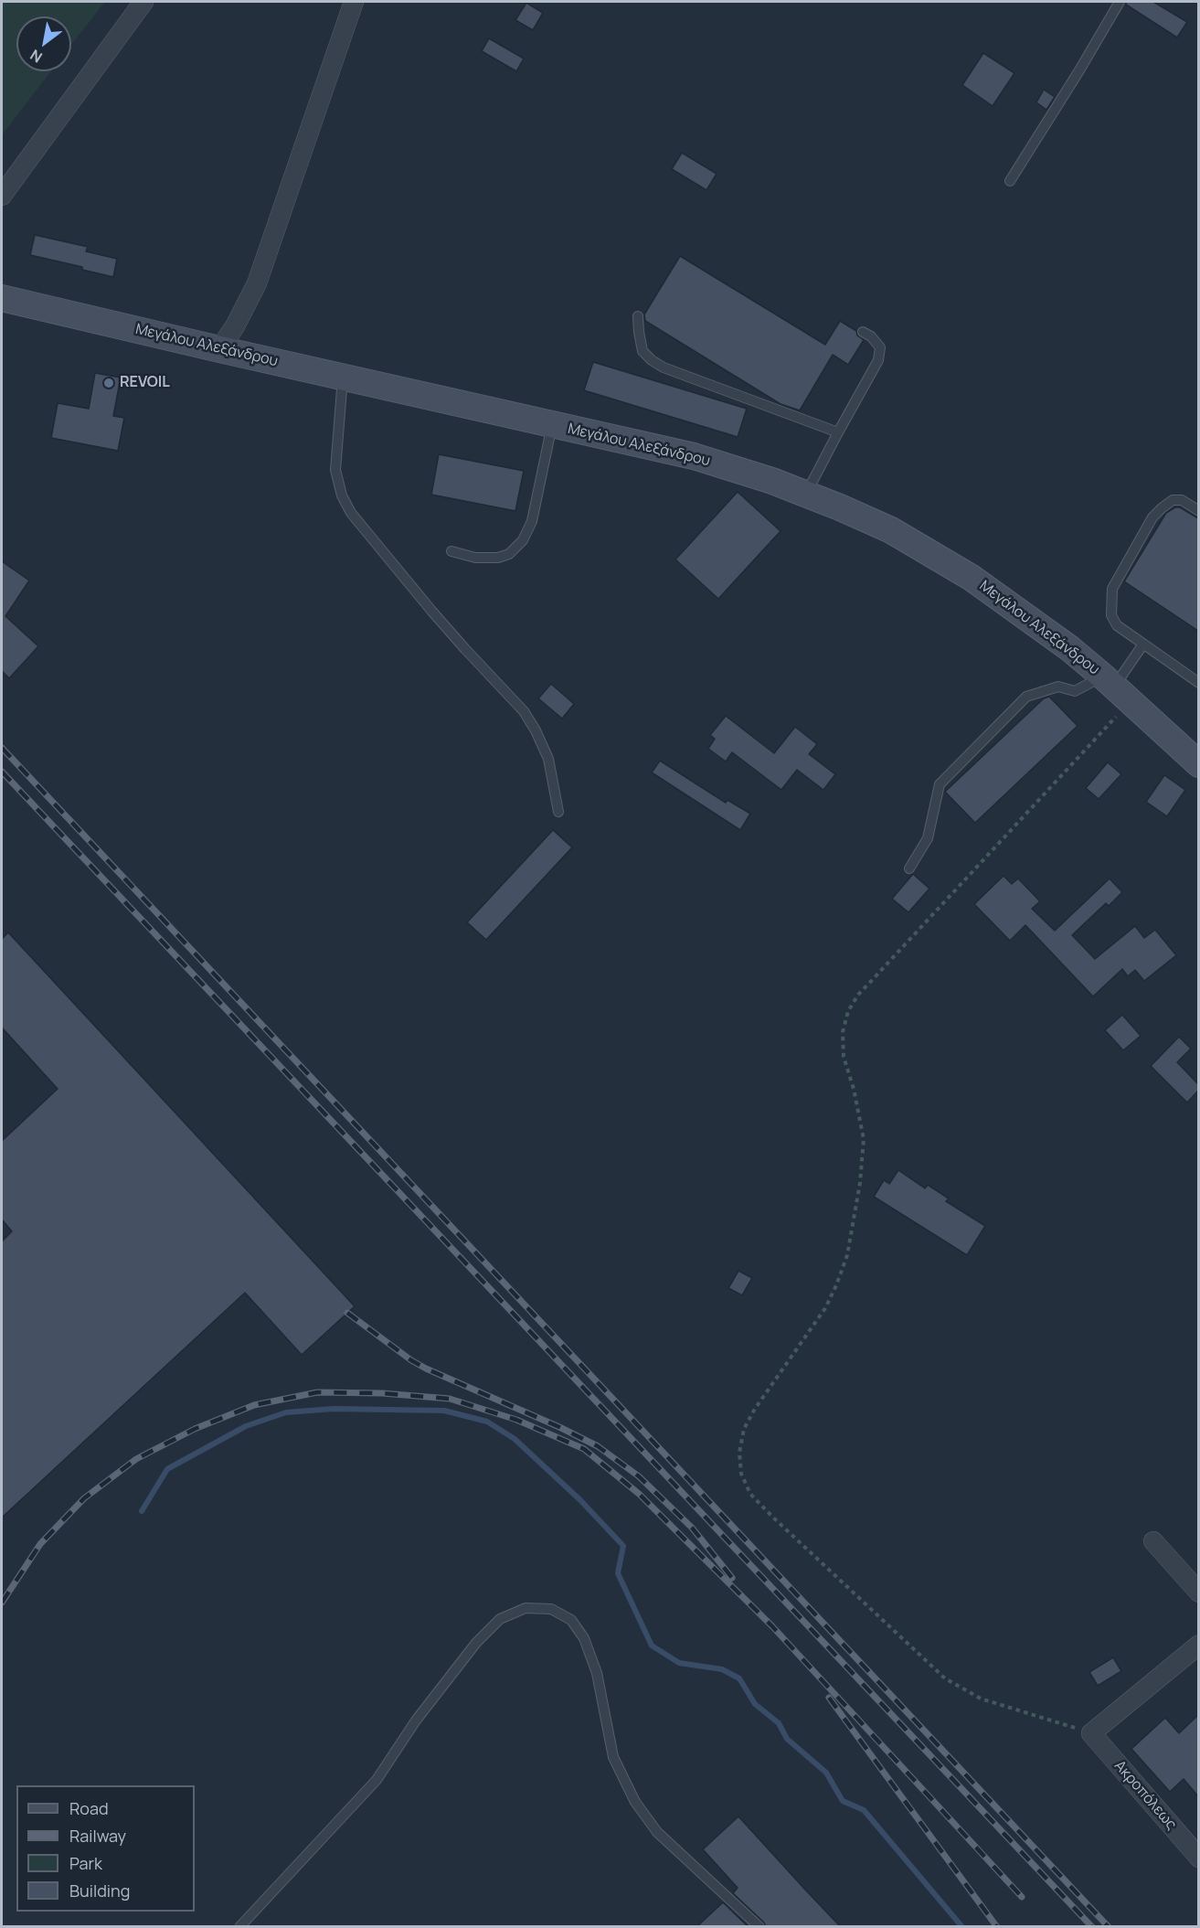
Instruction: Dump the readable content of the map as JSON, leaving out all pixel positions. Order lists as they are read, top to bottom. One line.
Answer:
{"streets":{"street":["Μεγάλου Αλεξάνδρου","Ακροπόλεως"]},"places":["REVOIL"],"legend":["Road","Railway","Park","Building"],"north":"bottom left"}
